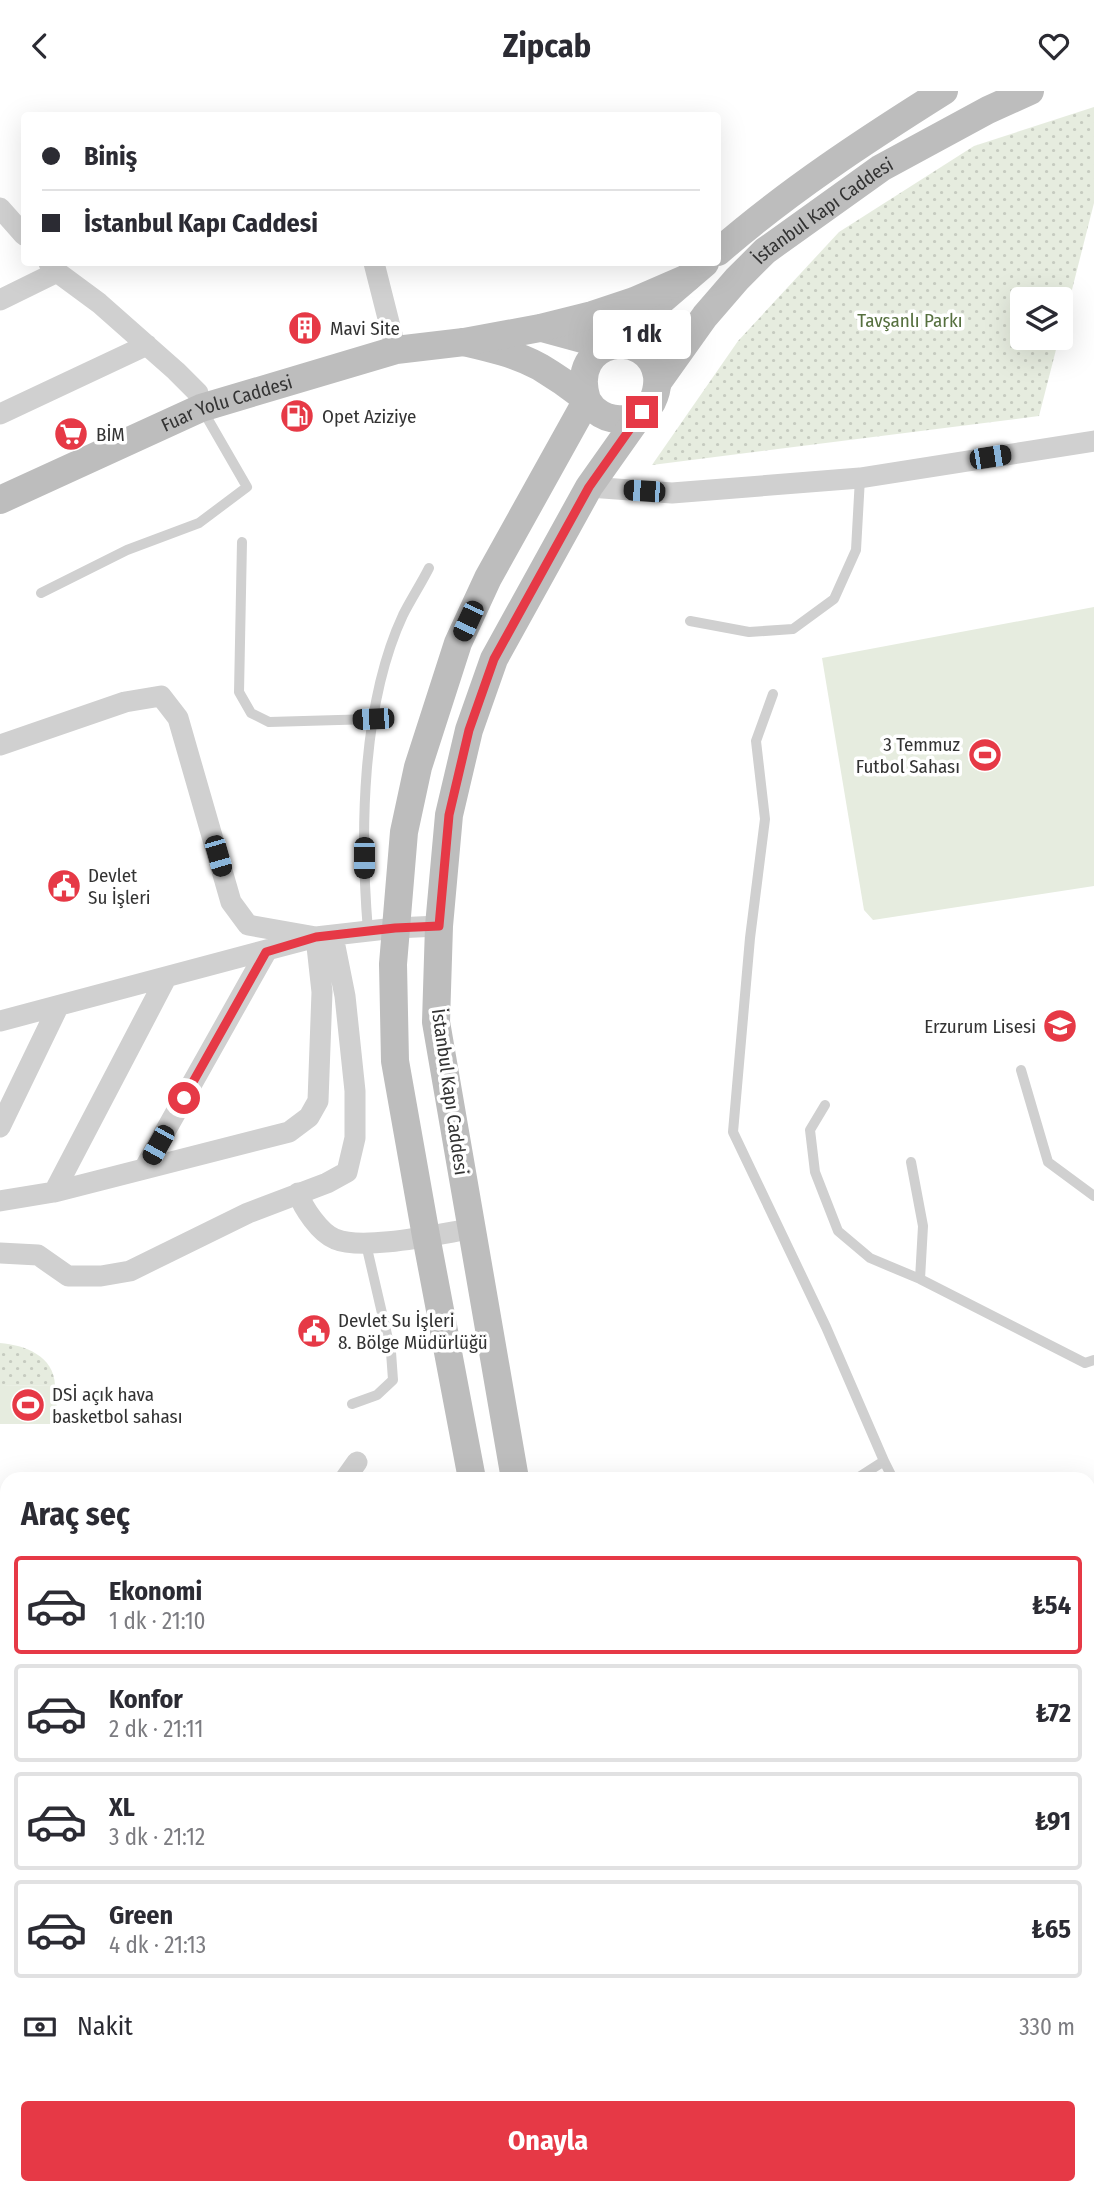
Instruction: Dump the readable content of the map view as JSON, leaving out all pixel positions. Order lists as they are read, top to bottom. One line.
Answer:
{"streets":{"main road":["İstanbul Kapı Caddesi","Fuar Yolu Caddesi"]},"parks":["Tavşanlı Parkı"],"places":{"building":["Mavi Site"],"fuel station":["Opet Aziziye"],"supermarket":["BİM"],"sports":["3 Temmuz Futbol Sahası","DSİ açık hava basketbol sahası"],"public building":["Devlet Su İşleri","Devlet Su İşleri 8. Bölge Müdürlüğü"],"school or university":["Erzurum Lisesi"]},"page":{"header":"Zipcab","banner":["Biniş","İstanbul Kapı Caddesi"],"bubble":"1 dk","heading":"Araç seç","list":[{"name":"Ekonomi","note":"1 dk · 21:10","value":"₺54"},{"name":"Konfor","note":"2 dk · 21:11","value":"₺72"},{"name":"XL","note":"3 dk · 21:12","value":"₺91"},{"name":"Green","note":"4 dk · 21:13","value":"₺65"}],"pay":["Nakit","330 m"],"buttons":"Onayla"}}
